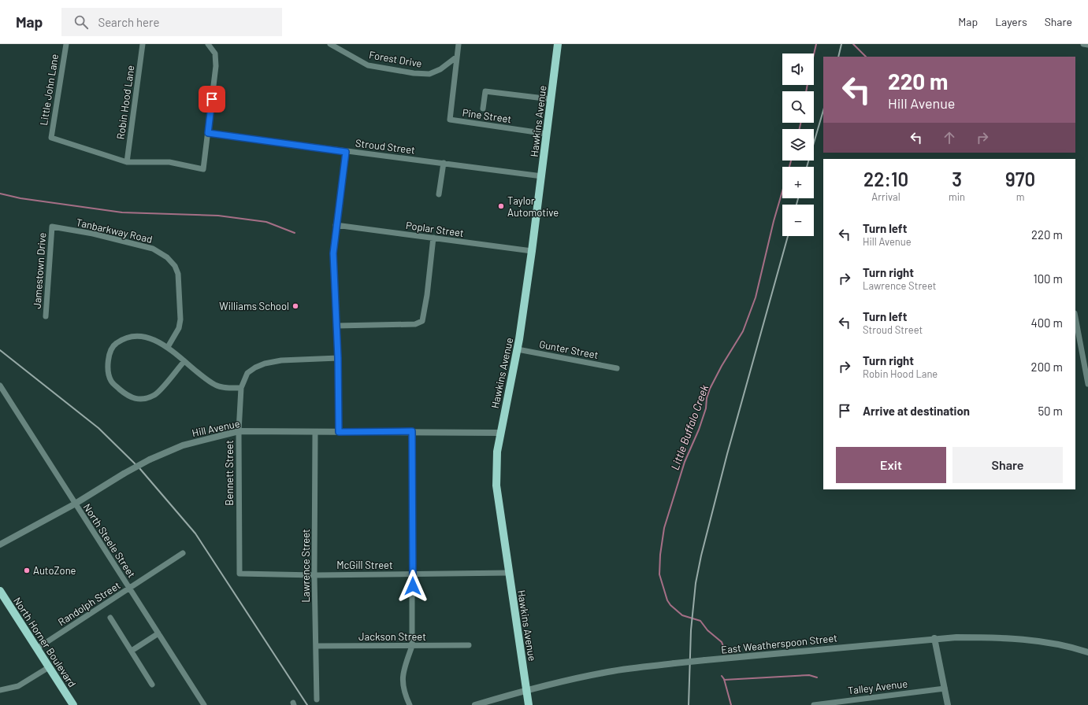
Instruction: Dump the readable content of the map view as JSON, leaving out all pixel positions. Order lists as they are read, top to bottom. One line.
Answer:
{"streets":{"main road":["Hawkins Avenue","North Horner Boulevard"],"street":["Forest Drive","Little John Lane","Robin Hood Lane","Pine Street","Stroud Street","Poplar Street","Tanbarkway Road","Jamestown Drive","Gunter Street","Hill Avenue","Bennett Street","North Steele Street","McGill Street","Lawrence Street","Randolph Street","Jackson Street","East Weatherspoon Street","Talley Avenue"]},"crossings":[["Forest Drive","Pine Street"],["Little John Lane","Robin Hood Lane"],["Pine Street","Hawkins Avenue"],["Hawkins Avenue","Stroud Street"],["Hawkins Avenue","Poplar Street"],["Hawkins Avenue","Gunter Street"],["Hawkins Avenue","Hill Avenue"],["Hawkins Avenue","McGill Street"],["Hawkins Avenue","East Weatherspoon Street"],["Tanbarkway Road","Jamestown Drive"],["Hill Avenue","Bennett Street"],["Hill Avenue","North Steele Street"],["Hill Avenue","Lawrence Street"],["Bennett Street","McGill Street"],["North Steele Street","Randolph Street"],["McGill Street","Lawrence Street"],["Lawrence Street","Jackson Street"],["Randolph Street","North Horner Boulevard"]],"water":["Little Buffalo Creek"],"places":["Taylor Automotive","Williams School","AutoZone"],"page":{"header":"Map","search":"Search here","nav":["Map","Layers","Share"],"map_buttons":["+","−"],"turn":["220 m","Hill Avenue"],"eta":["22:10","Arrival","3","min","970","m"],"list":[{"name":"Turn left","note":"Hill Avenue","value":"220 m"},{"name":"Turn right","note":"Lawrence Street","value":"100 m"},{"name":"Turn left","note":"Stroud Street","value":"400 m"},{"name":"Turn right","note":"Robin Hood Lane","value":"200 m"},{"name":"Arrive at destination","value":"50 m"}],"buttons":["Exit","Share"]}}
